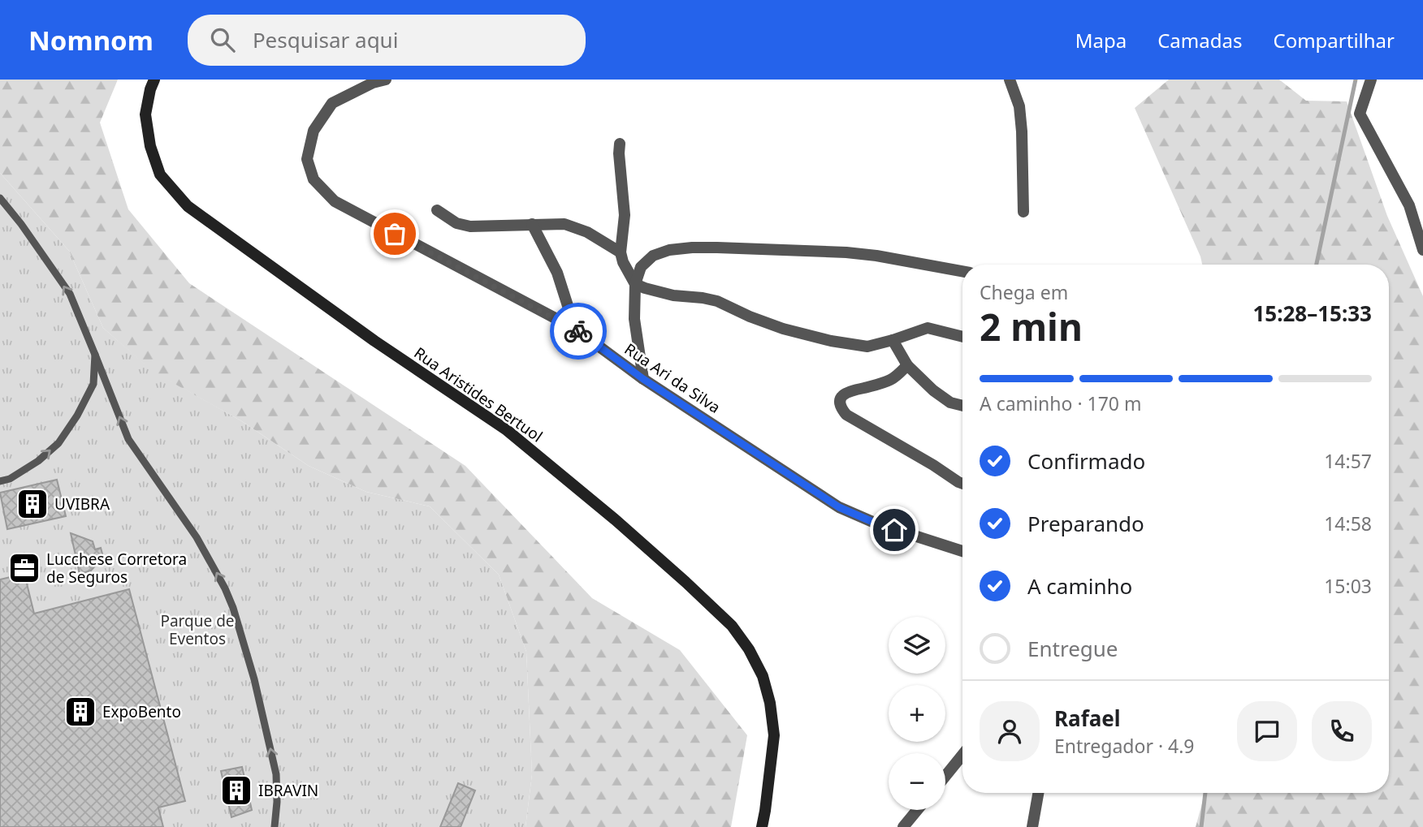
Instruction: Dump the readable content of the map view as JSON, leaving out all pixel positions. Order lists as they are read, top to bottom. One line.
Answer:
{"streets":{"main road":["Rua Aristides Bertuol"],"street":["Rua Ari da Silva"]},"parks":["Parque de Eventos"],"places":{"building":["UVIBRA","ExpoBento","IBRAVIN"],"office":["Lucchese Corretora de Seguros"]},"page":{"header":"Nomnom","search":"Pesquisar aqui","nav":["Mapa","Camadas","Compartilhar"],"heading":["2 min","Chega em","15:28–15:33"],"panel":["Rafael","Entregador · 4.9"],"bar":"A caminho · 170 m","list":[["Confirmado","14:57"],["Preparando","14:58"],["A caminho","15:03"],"Entregue"],"map_buttons":["+","−"]}}
